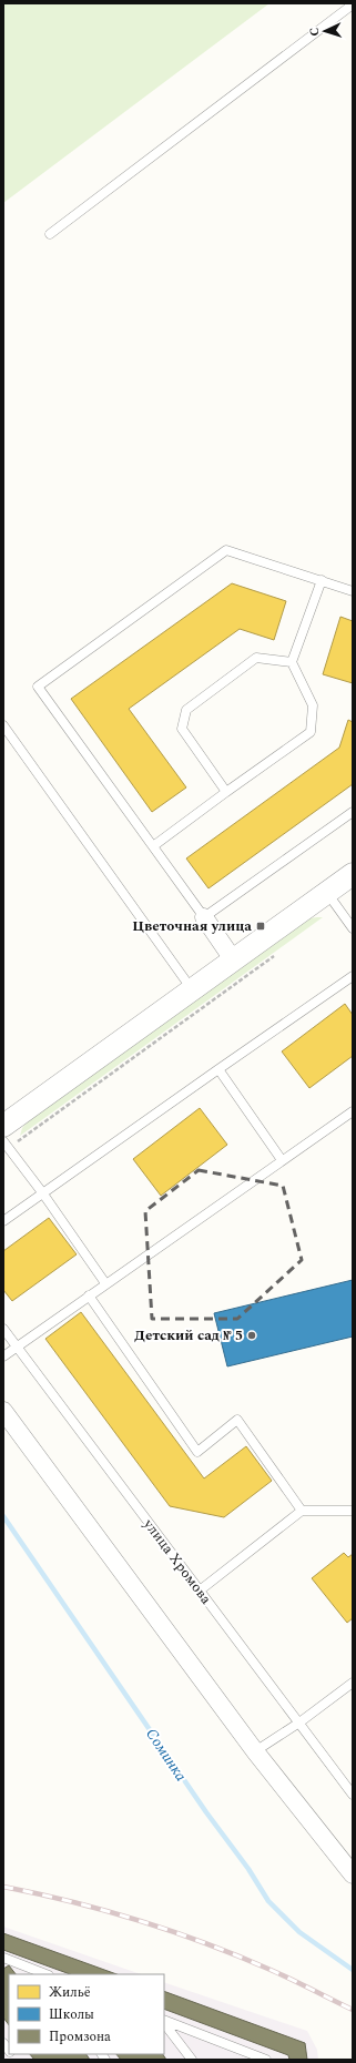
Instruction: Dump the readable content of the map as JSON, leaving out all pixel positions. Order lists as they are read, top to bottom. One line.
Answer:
{"streets":{"lane":["улица Хромова"]},"water":["Соминка"],"places":{"transit":["Цветочная улица"],"other":["Детский сад № 5"]},"legend":["Жильё","Школы","Промзона"],"north":"left"}
